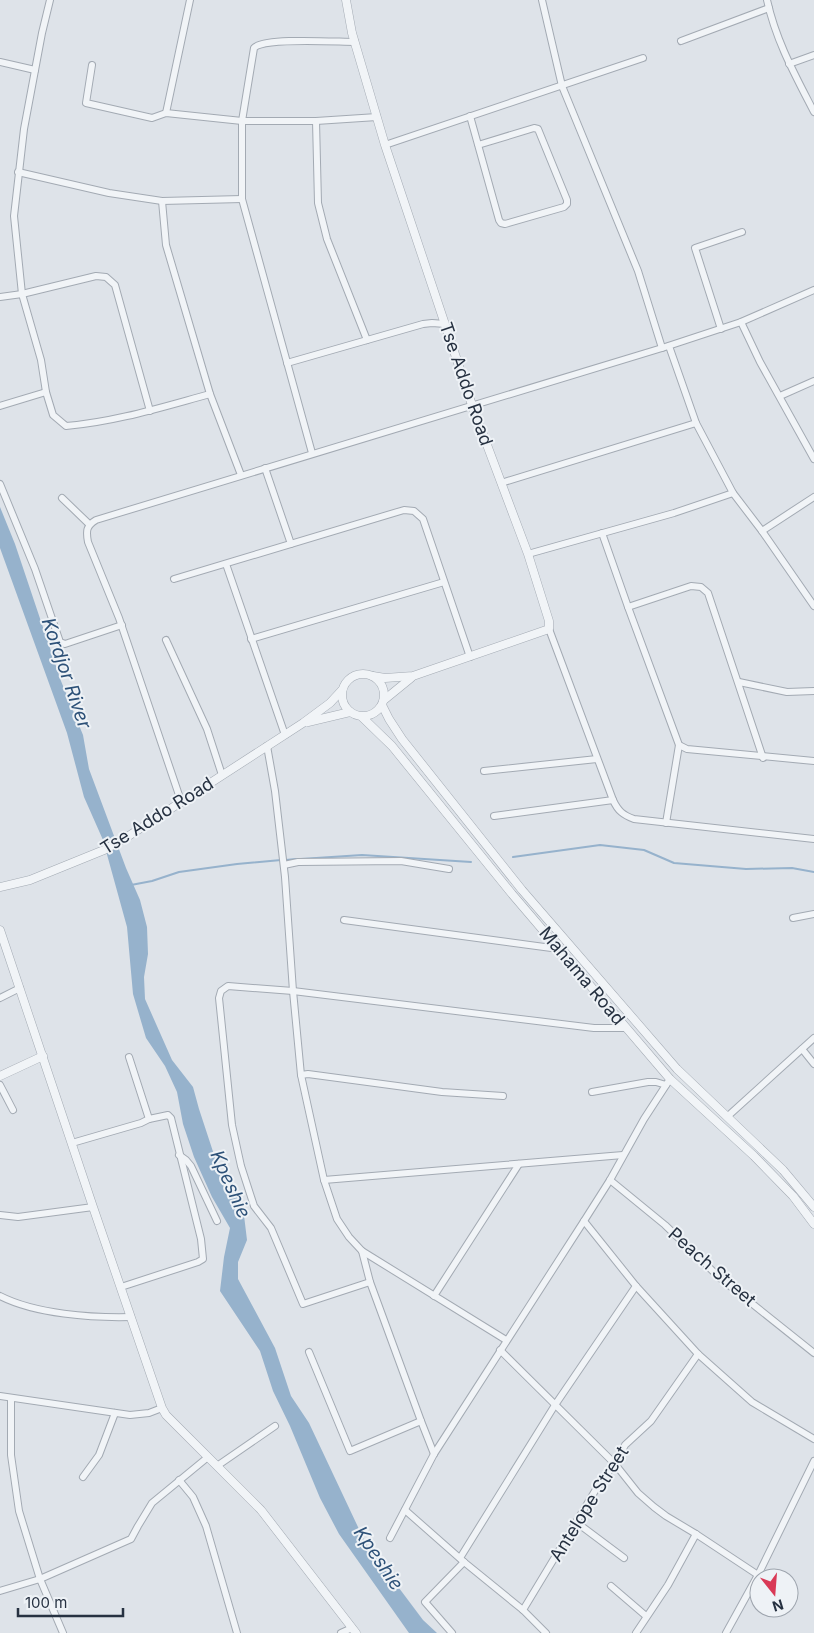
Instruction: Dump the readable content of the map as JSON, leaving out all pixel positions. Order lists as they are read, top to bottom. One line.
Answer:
{"streets":{"street":["Tse Addo Road","Mahama Road","Peach Street","Antelope Street"]},"crossings":[["Tse Addo Road","Mahama Road"]],"water":["Kordjor River","Kpeshie"],"scale_bar":"100 m","north":"bottom"}
